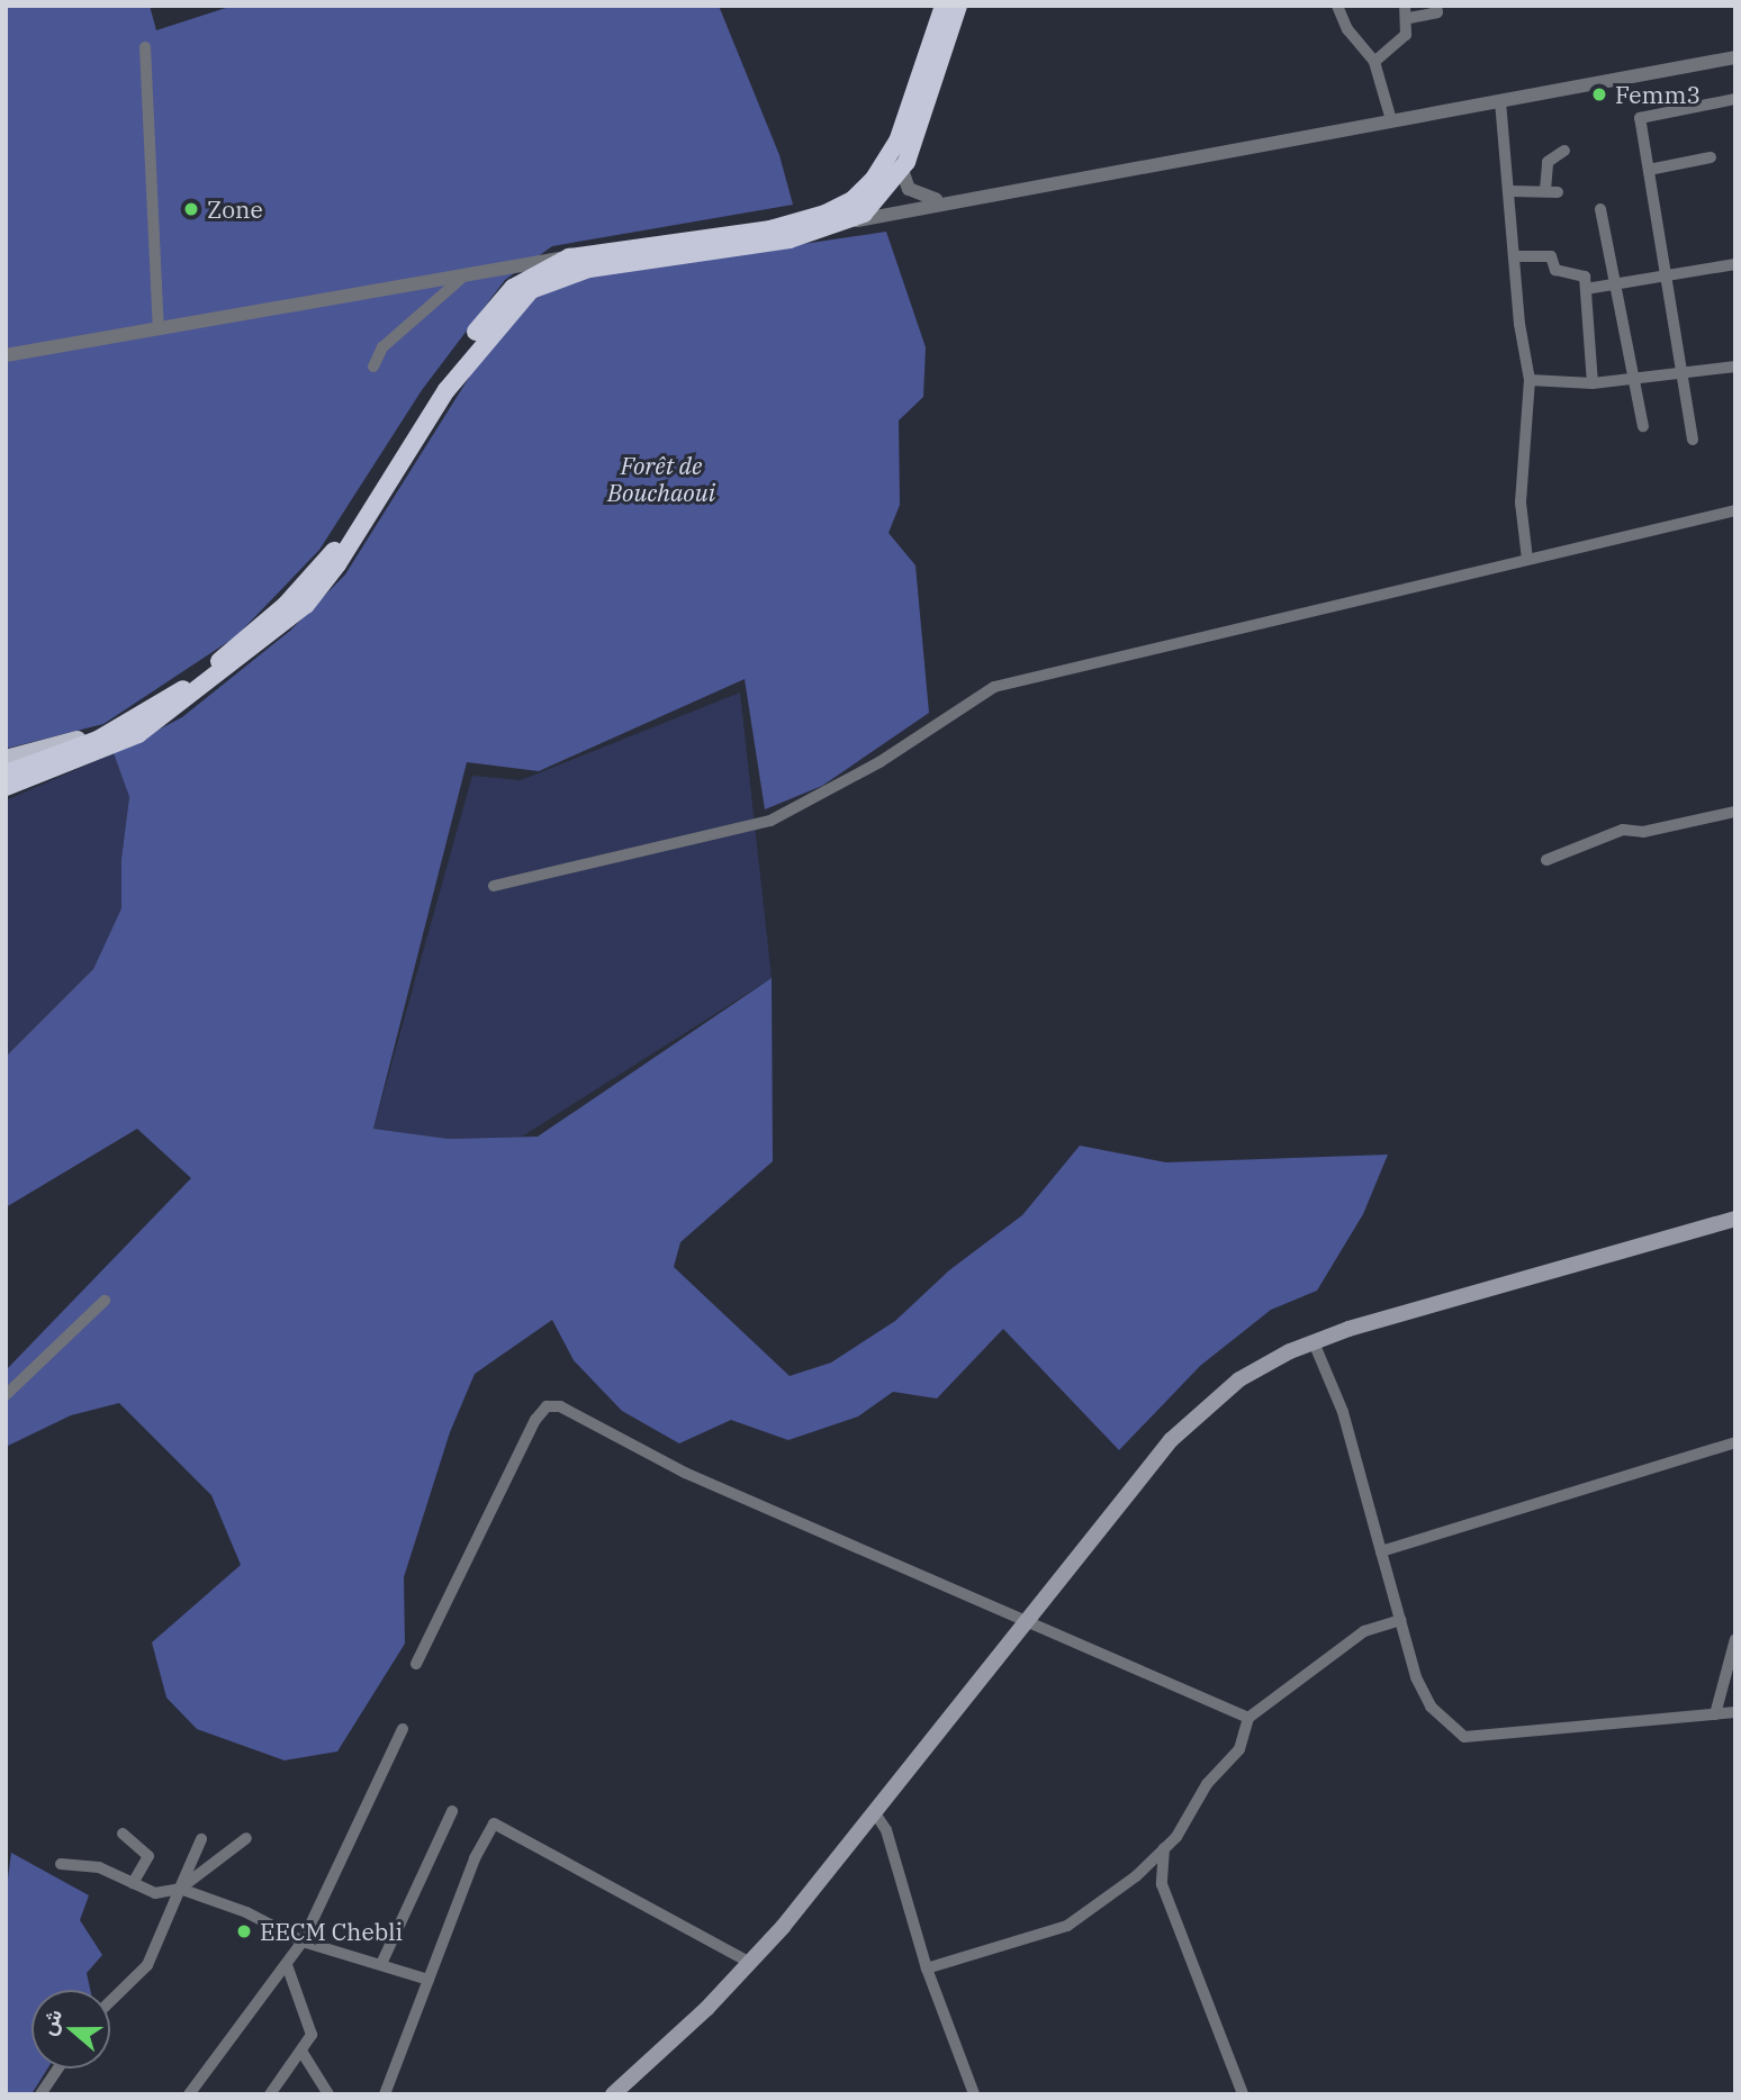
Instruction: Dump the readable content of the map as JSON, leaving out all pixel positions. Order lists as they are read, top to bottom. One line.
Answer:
{"parks":["Forêt de Bouchaoui"],"places":["Femm3","Zone","EECM Chebli"],"north":"left"}
